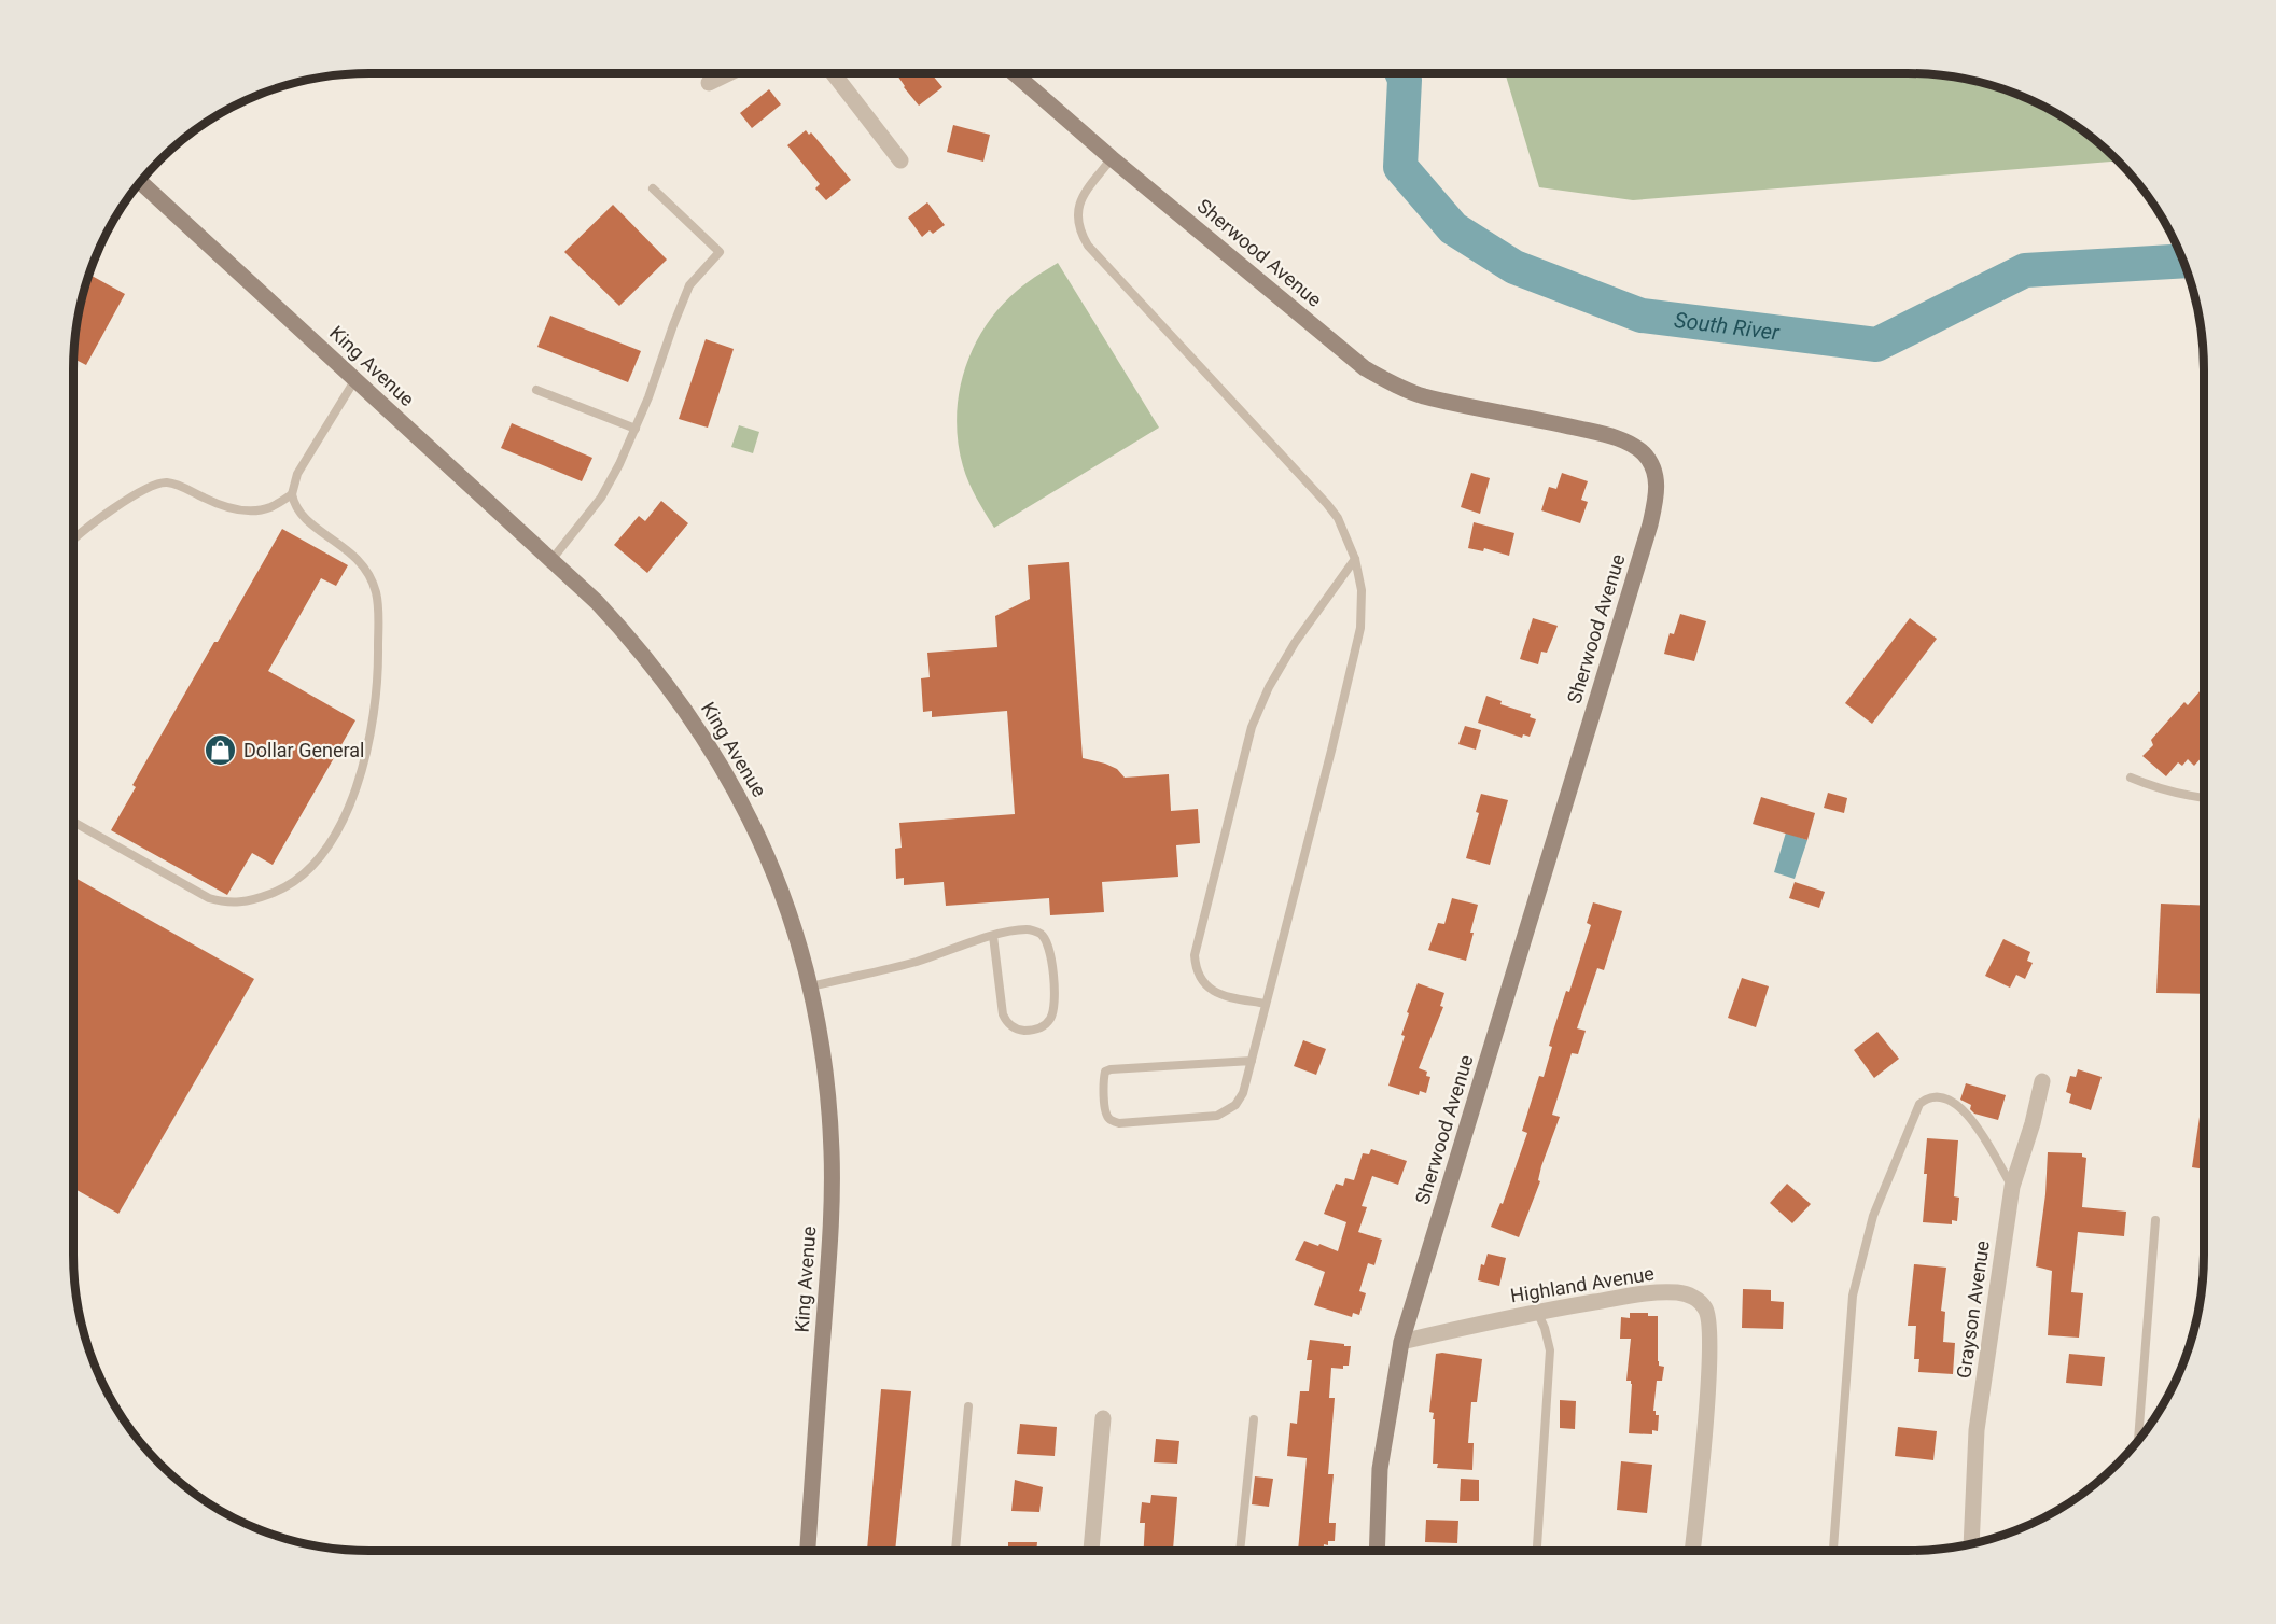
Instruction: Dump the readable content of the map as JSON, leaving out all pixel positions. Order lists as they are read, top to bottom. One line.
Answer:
{"streets":{"street":["Sherwood Avenue","King Avenue","Highland Avenue","Grayson Avenue"]},"crossings":[["Sherwood Avenue","Highland Avenue"]],"water":["South River"],"places":{"shop":["Dollar General"]}}
